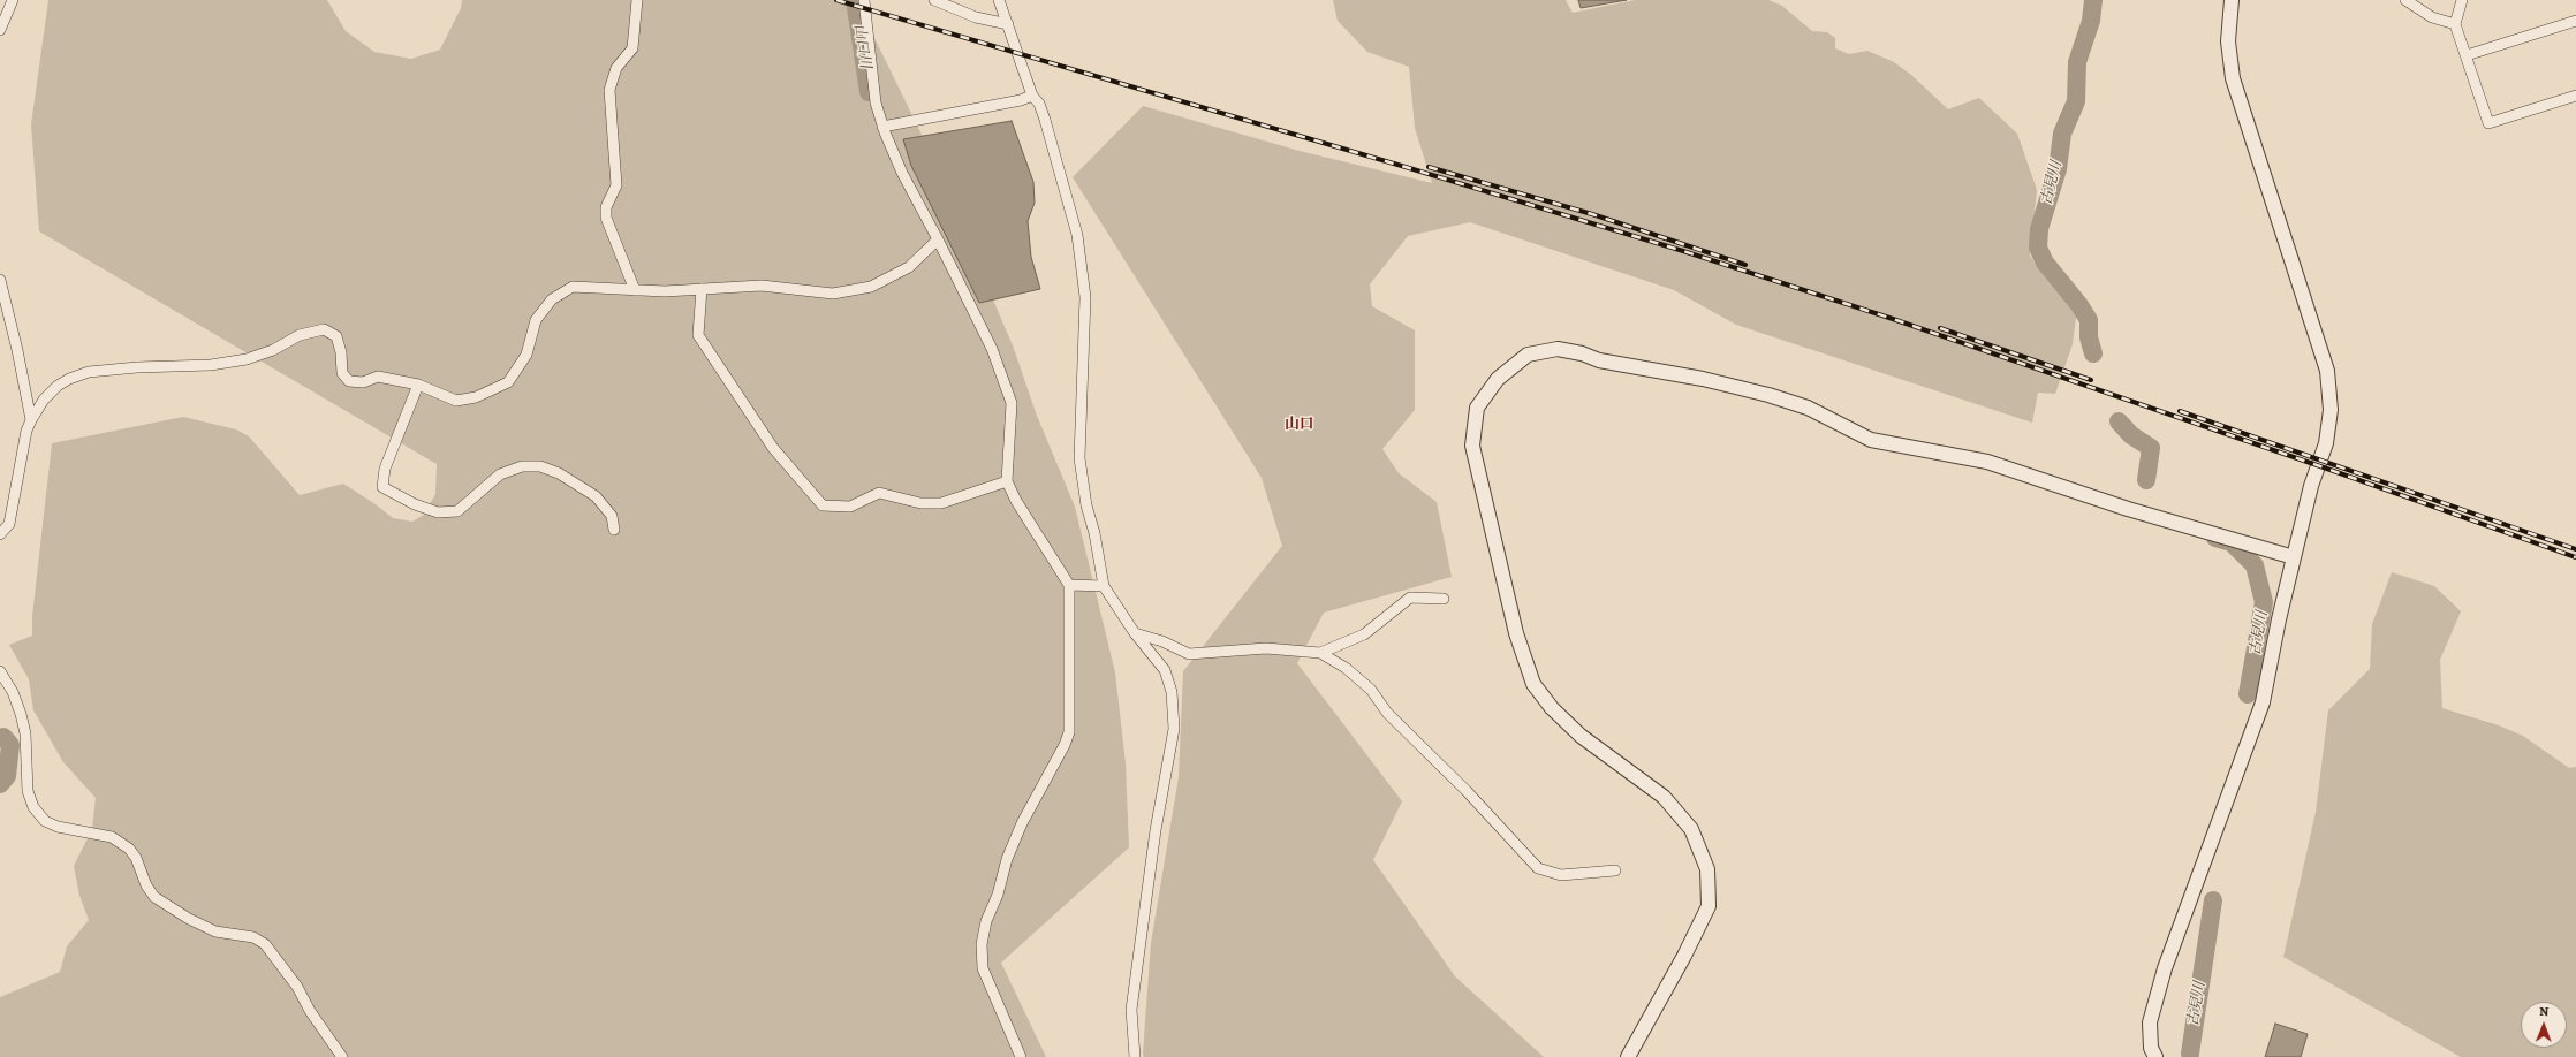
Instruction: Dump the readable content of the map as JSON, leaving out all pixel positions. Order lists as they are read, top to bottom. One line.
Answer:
{"districts":["山口"],"water":["山口川","古見川"],"north":"top"}
